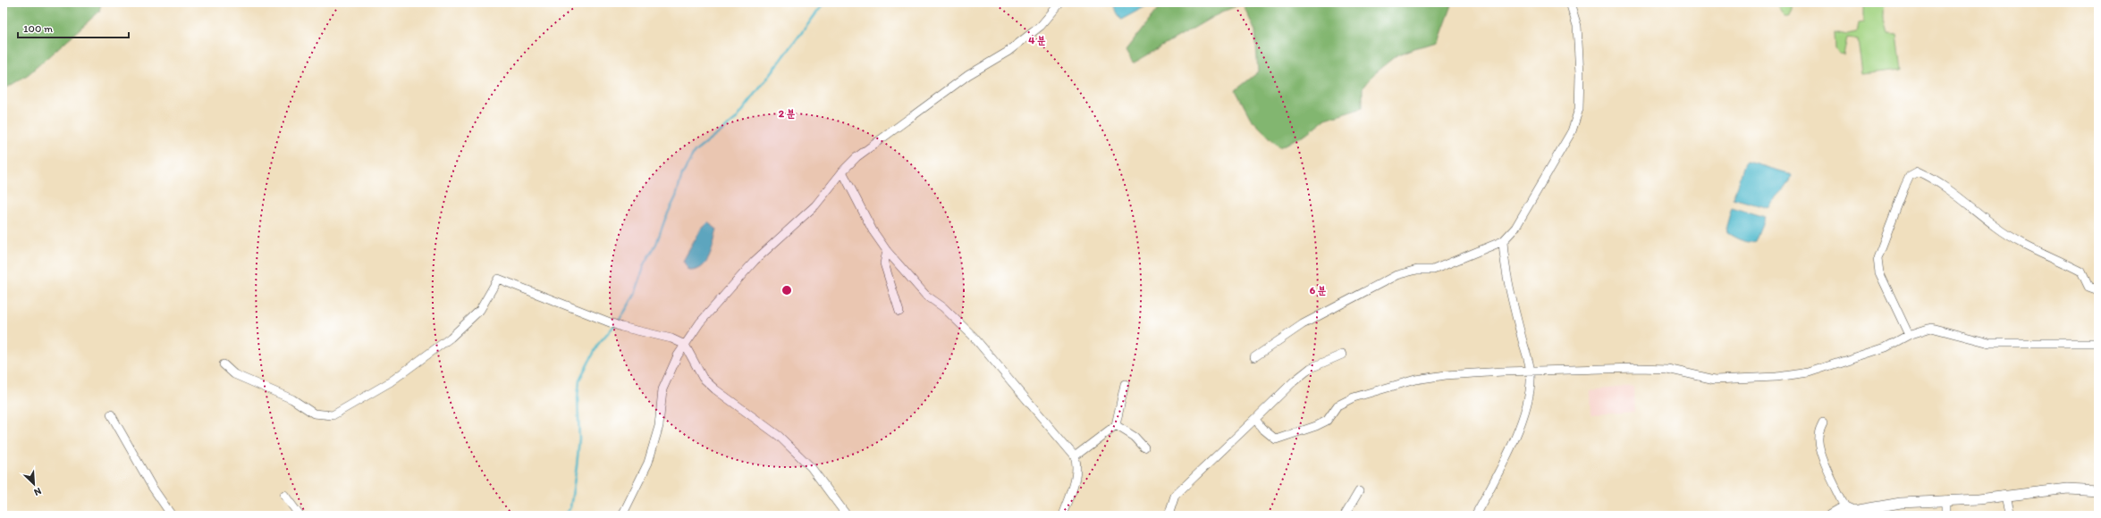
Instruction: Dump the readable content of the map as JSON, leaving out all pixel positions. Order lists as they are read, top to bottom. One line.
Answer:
{"scale_bar":"100 m","north":"bottom right","rings":["4 분","2 분","6 분"]}
